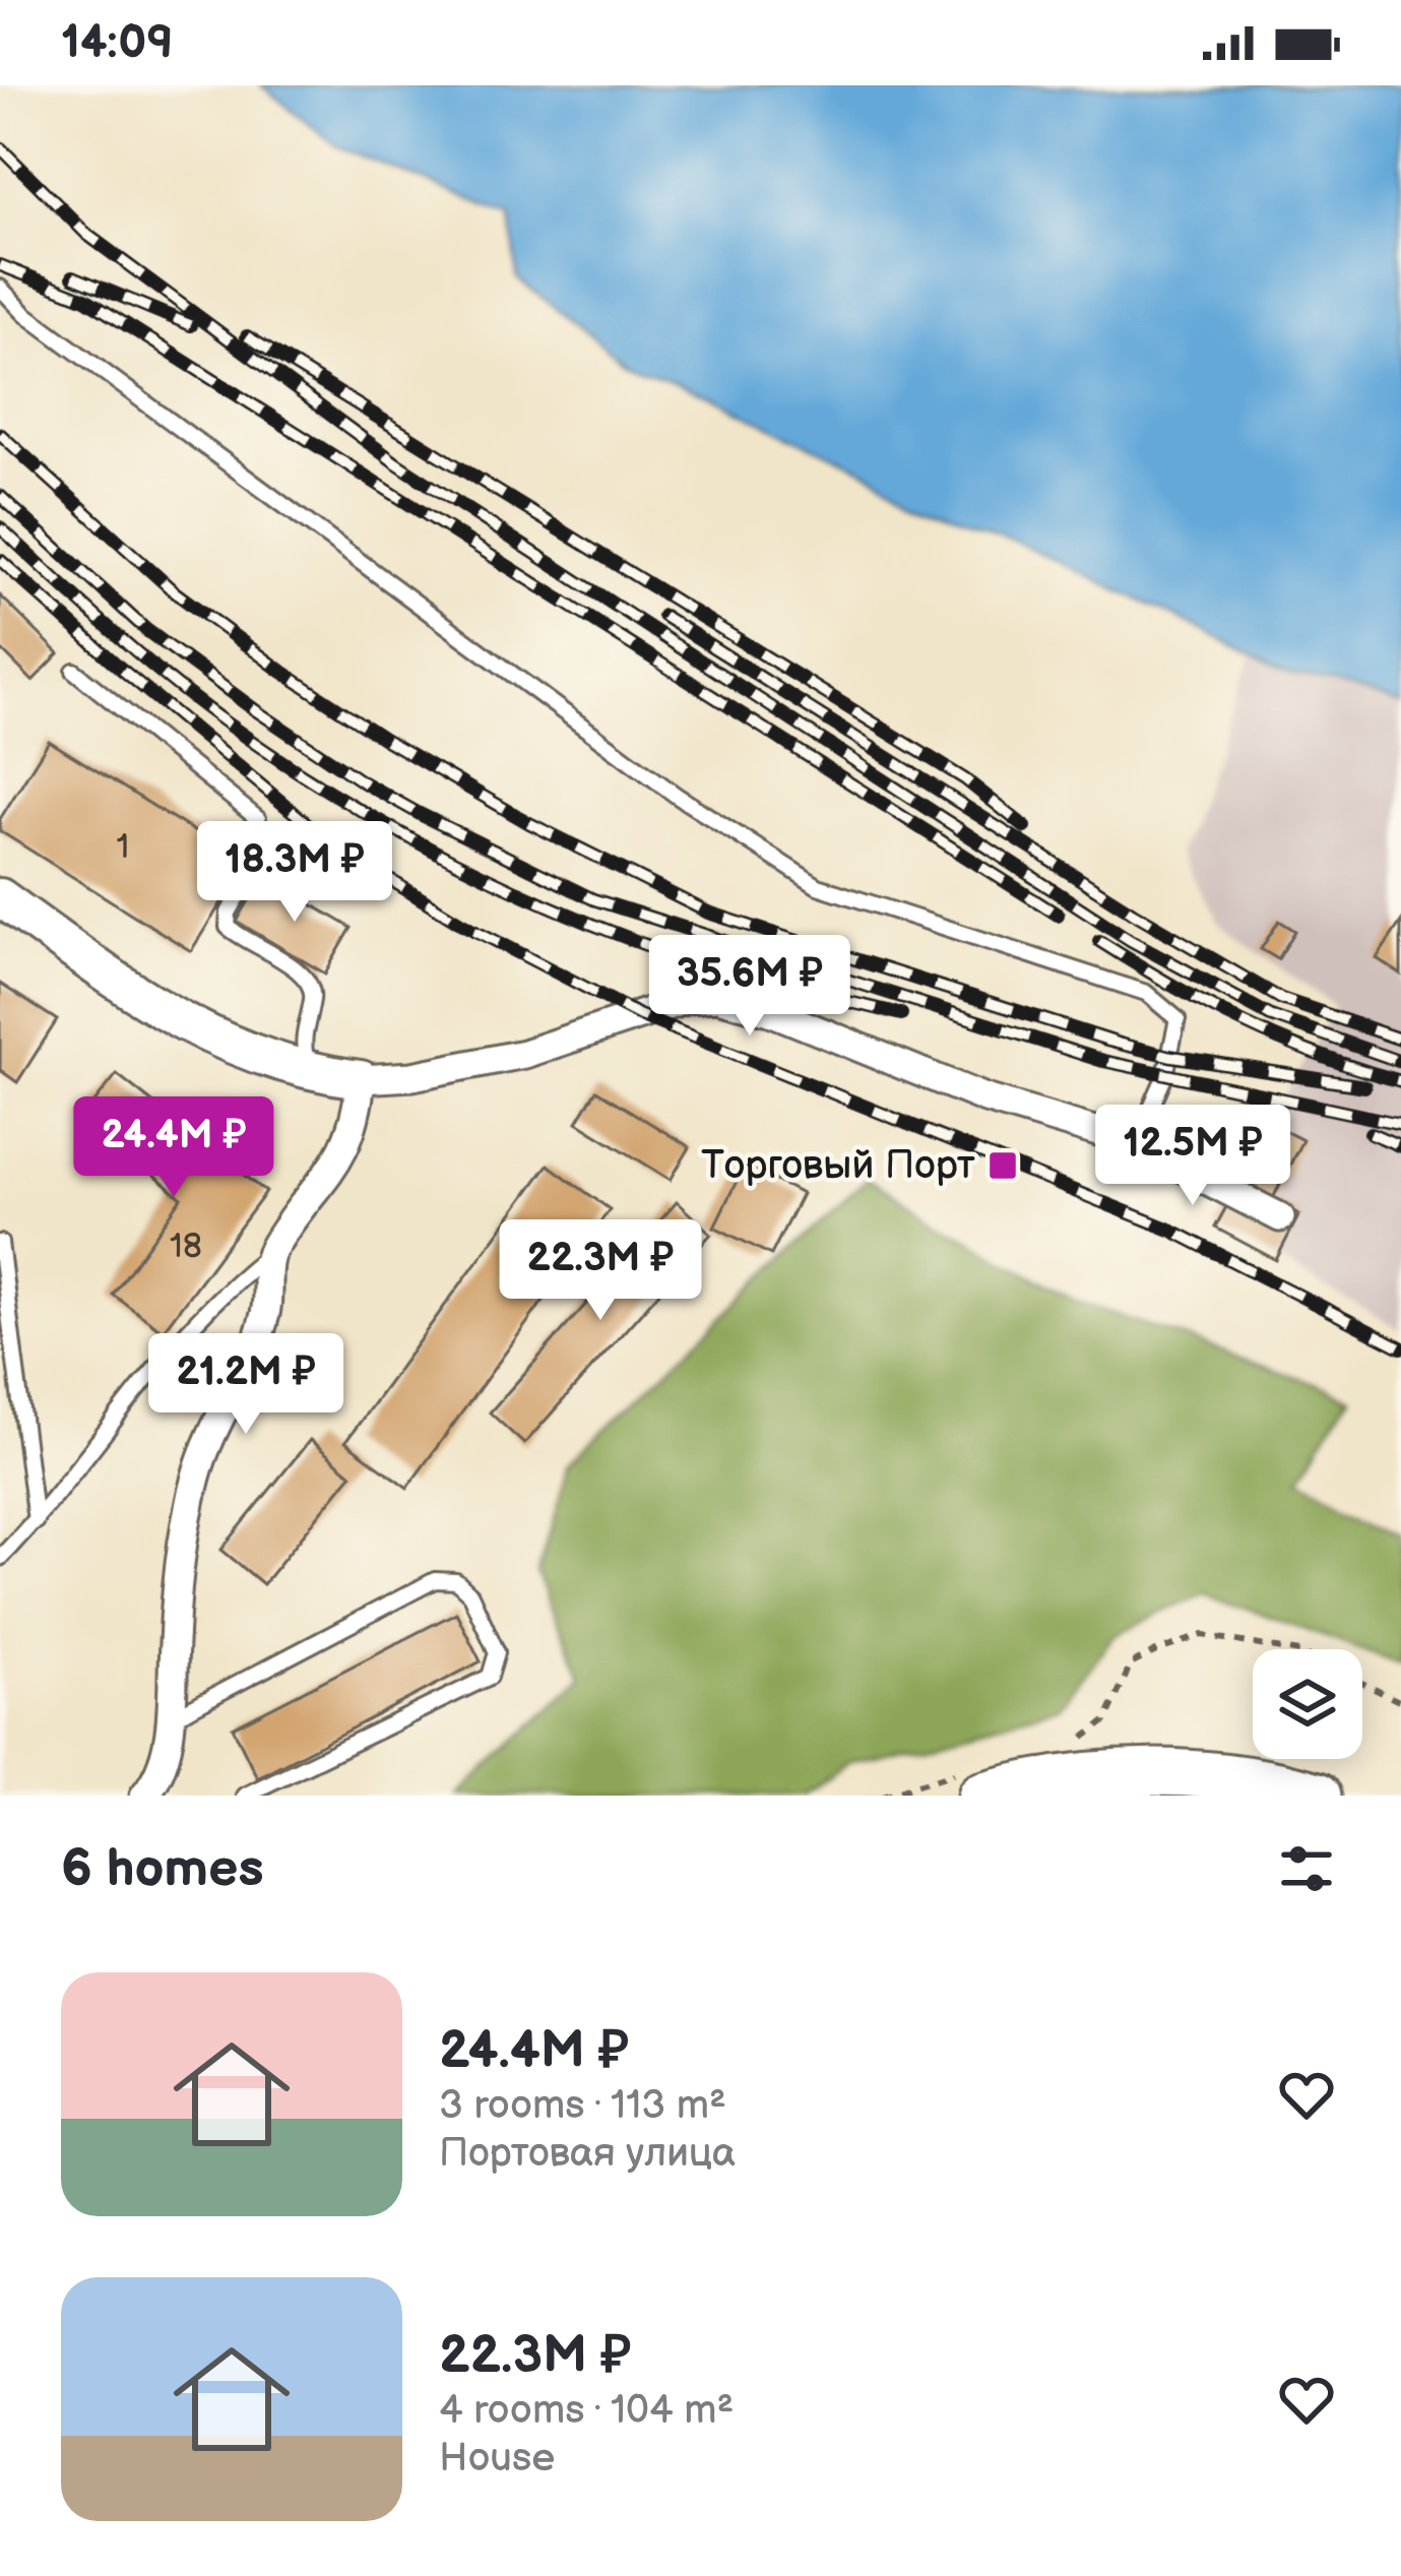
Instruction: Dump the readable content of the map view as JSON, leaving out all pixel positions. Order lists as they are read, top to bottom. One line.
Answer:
{"places":{"transit":["Торговый Порт"]},"house_numbers":["1","18"],"page":{"status":"14:09","price":["18.3M ₽","35.6M ₽","24.4M ₽","12.5M ₽","22.3M ₽","21.2M ₽"],"heading":"6 homes","list":[{"name":"24.4M ₽","note":"3 rooms · 113 m² · Портовая улица"},{"name":"22.3M ₽","note":"4 rooms · 104 m² · House"}]}}
